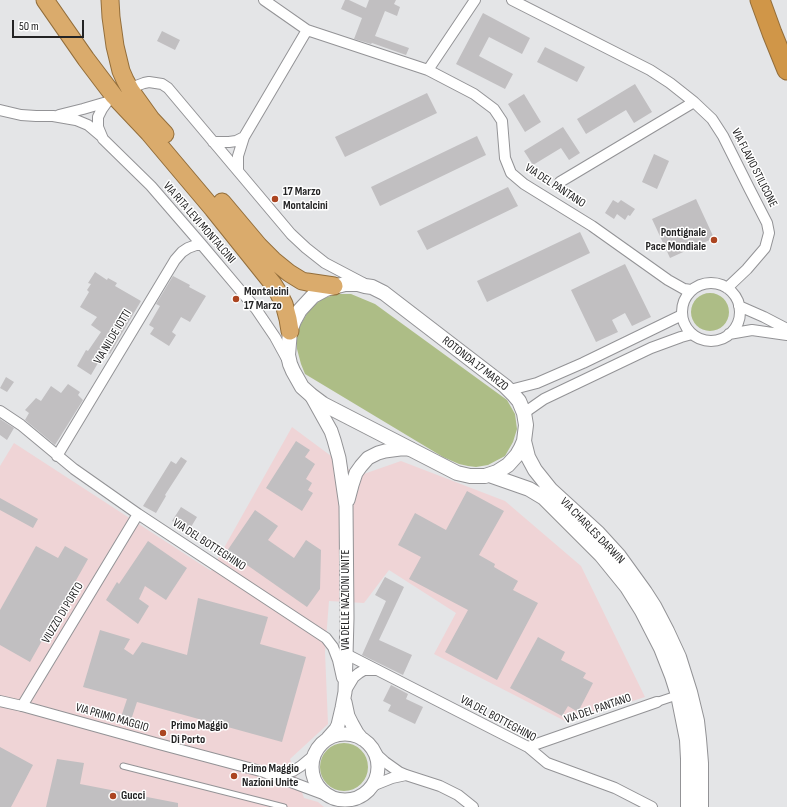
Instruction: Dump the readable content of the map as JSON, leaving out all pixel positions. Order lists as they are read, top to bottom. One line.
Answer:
{"streets":{"main road":["ROTONDA 17 MARZO","VIA CHARLES DARWIN"],"street":["VIA FLAVIO STILICONE","VIA DEL PANTANO","VIA RITA LEVI MONTALCINI","VIA NILDE IOTTI","VIA DEL BOTTEGHINO","VIA DELLE NAZIONI UNITE","VIUZZO DI PORTO","VIA PRIMO MAGGIO"]},"crossings":[["VIA FLAVIO STILICONE","VIA DEL PANTANO"],["VIA DEL PANTANO","VIA CHARLES DARWIN"],["VIA DEL PANTANO","VIA DEL BOTTEGHINO"],["VIA RITA LEVI MONTALCINI","VIA NILDE IOTTI"],["VIA RITA LEVI MONTALCINI","ROTONDA 17 MARZO"],["VIA NILDE IOTTI","VIA DEL BOTTEGHINO"],["ROTONDA 17 MARZO","VIA CHARLES DARWIN"],["ROTONDA 17 MARZO","VIA DELLE NAZIONI UNITE"],["VIA DEL BOTTEGHINO","VIA DELLE NAZIONI UNITE"],["VIA DEL BOTTEGHINO","VIUZZO DI PORTO"],["VIA DELLE NAZIONI UNITE","VIA PRIMO MAGGIO"],["VIUZZO DI PORTO","VIA PRIMO MAGGIO"]],"places":["17 Marzo Montalcini","Pontignale Pace Mondiale","Montalcini 17 Marzo","Primo Maggio Di Porto","Primo Maggio Nazioni Unite","Gucci"],"scale_bar":"50 m"}
